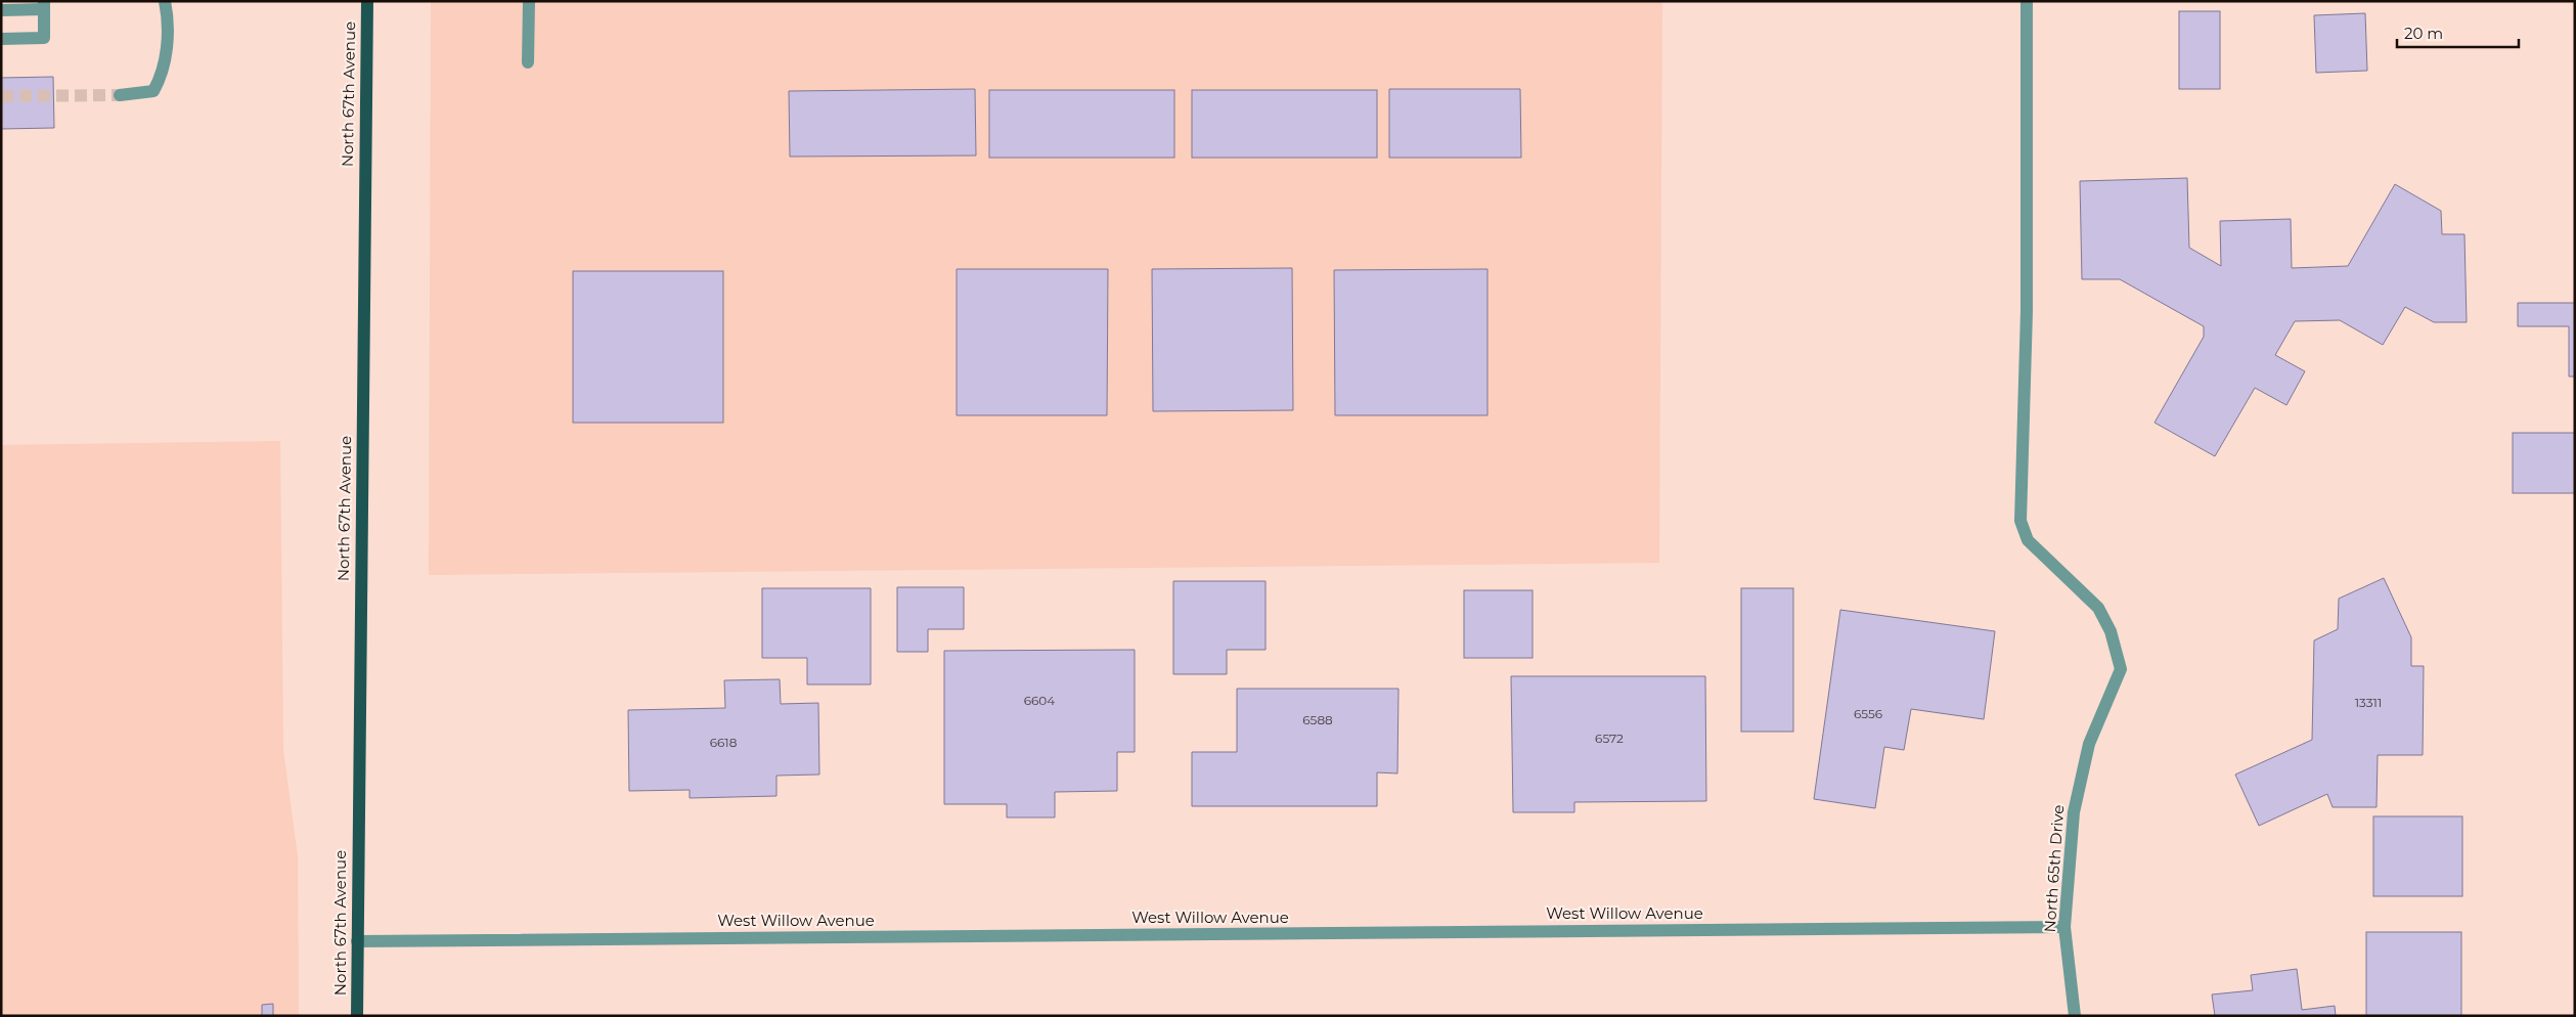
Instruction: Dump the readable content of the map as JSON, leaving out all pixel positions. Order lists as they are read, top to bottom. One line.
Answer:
{"streets":{"main road":["North 67th Avenue"],"street":["North 65th Drive","West Willow Avenue"]},"crossings":[["North 67th Avenue","West Willow Avenue"],["North 65th Drive","West Willow Avenue"]],"house_numbers":["6604","13311","6556","6588","6572","6618"],"scale_bar":"20 m"}
